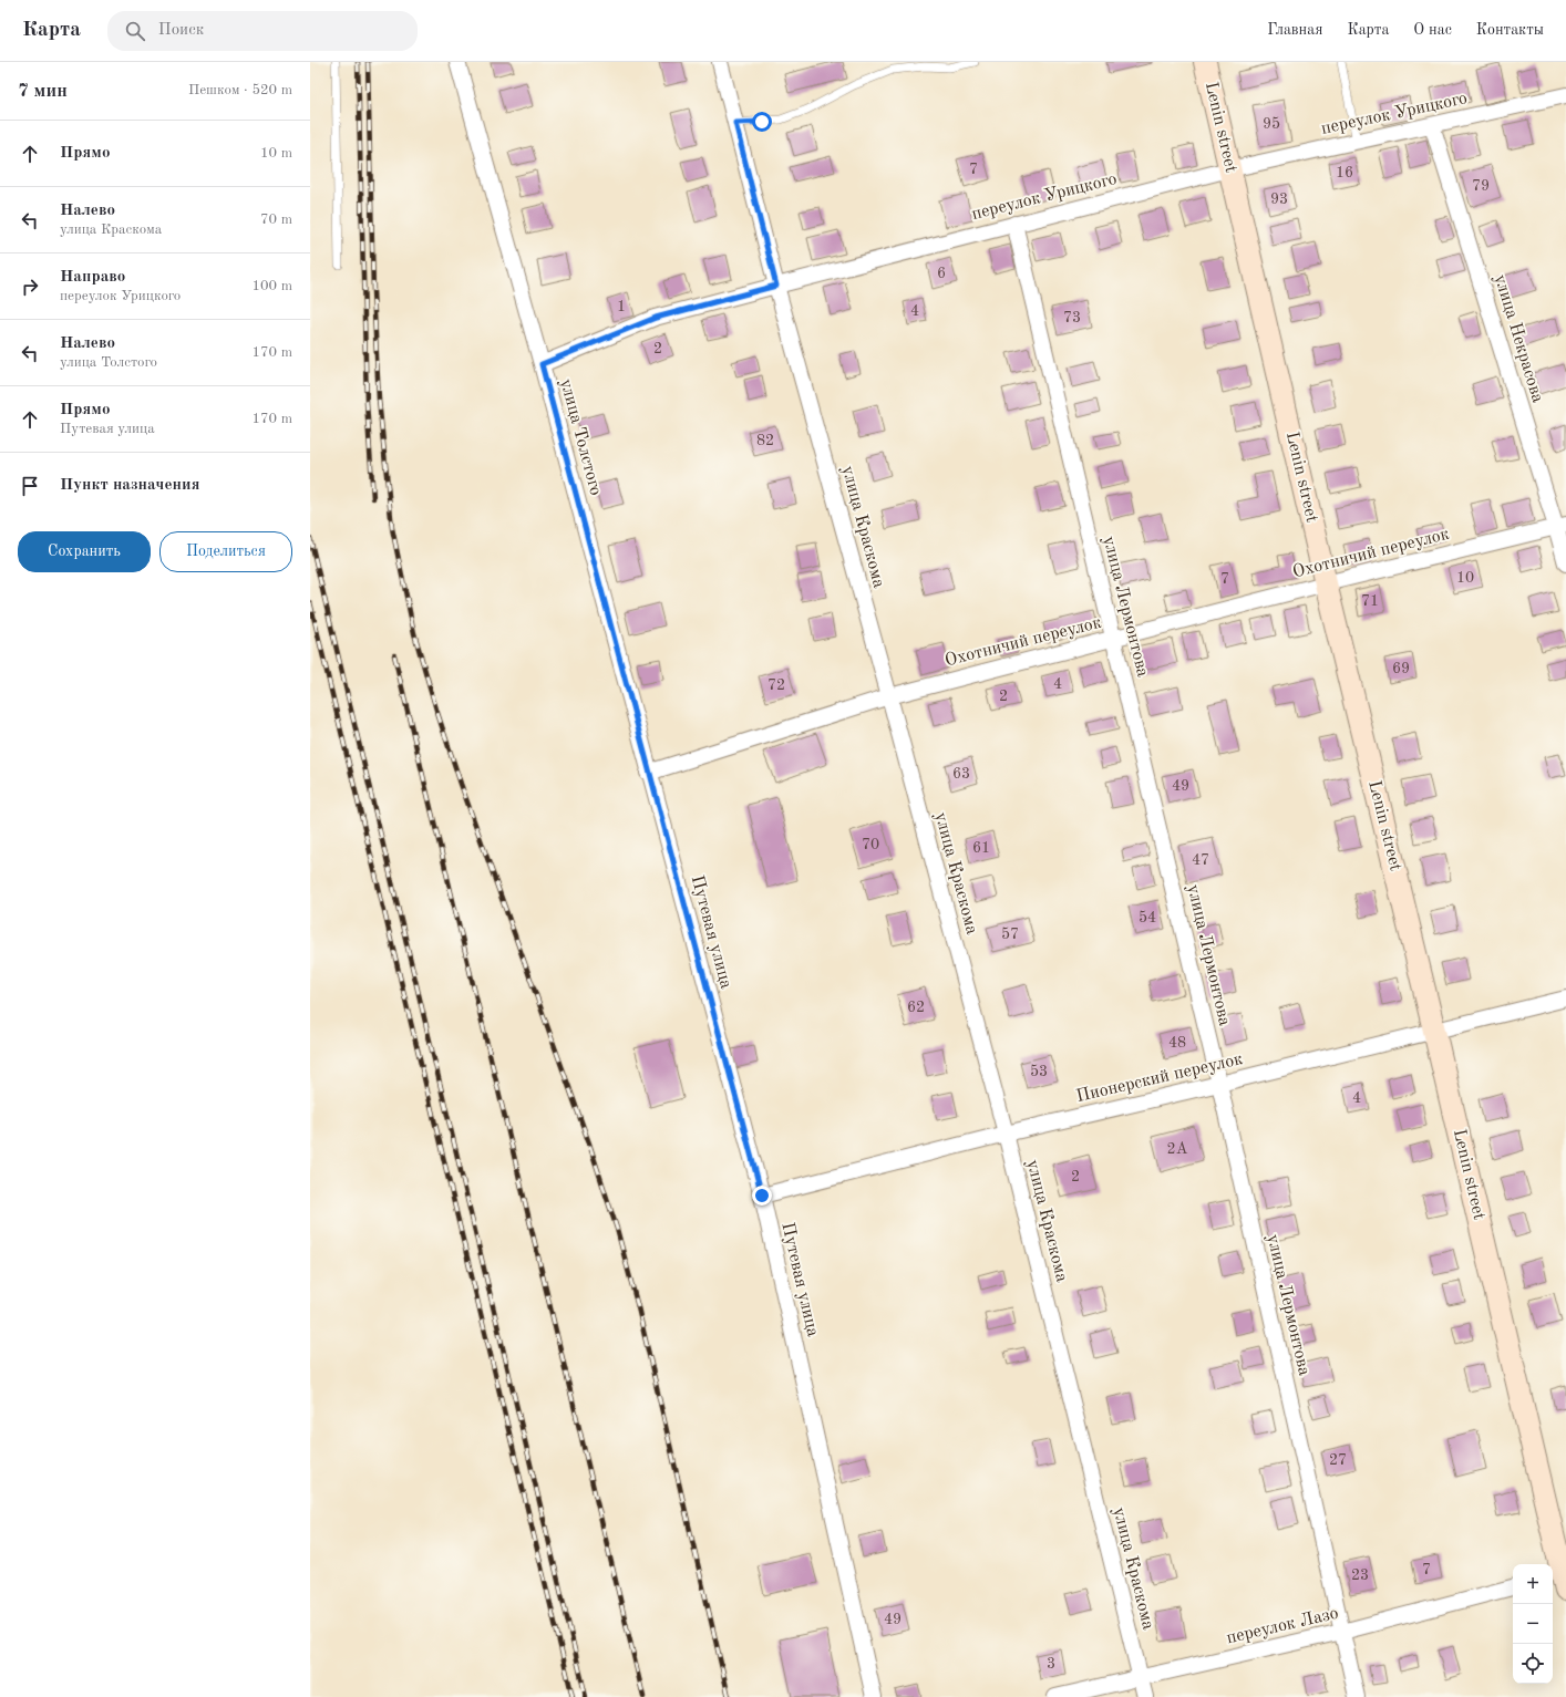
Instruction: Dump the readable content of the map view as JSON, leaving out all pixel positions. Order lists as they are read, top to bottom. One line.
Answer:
{"streets":{"main road":["Lenin street"],"street":["переулок Урицкого","улица Некрасова","улица Толстого","улица Краскома","Охотничий переулок","улица Лермонтова","Путевая улица","Пионерский переулок","переулок Лазо"]},"crossings":[["переулок Урицкого","Lenin street"],["переулок Урицкого","улица Некрасова"],["переулок Урицкого","улица Толстого"],["переулок Урицкого","улица Краскома"],["переулок Урицкого","улица Лермонтова"],["Lenin street","Охотничий переулок"],["Lenin street","Пионерский переулок"],["улица Некрасова","Охотничий переулок"],["улица Толстого","Охотничий переулок"],["улица Толстого","Путевая улица"],["улица Краскома","Охотничий переулок"],["улица Краскома","Пионерский переулок"],["улица Краскома","переулок Лазо"],["Охотничий переулок","улица Лермонтова"],["Охотничий переулок","Путевая улица"],["улица Лермонтова","Пионерский переулок"],["улица Лермонтова","переулок Лазо"],["Путевая улица","Пионерский переулок"]],"house_numbers":["95","7","16","79","93","6","1","4","73","2","82","10","7","71","69","4","72","2","63","49","70","61","47","54","57","62","48","53","4","2А","2","27","7","23","49","3"],"page":{"header":"Карта","search":"Поиск","nav":["Главная","Карта","О нас","Контакты"],"heading":["7 мин","Пешком · 520 m"],"list":[["Прямо","10 m"],["Налево","улица Краскома","70 m"],["Направо","переулок Урицкого","100 m"],["Налево","улица Толстого","170 m"],["Прямо","Путевая улица","170 m"],"Пункт назначения"],"buttons":["Сохранить","Поделиться"],"map_buttons":["+","−"]}}
